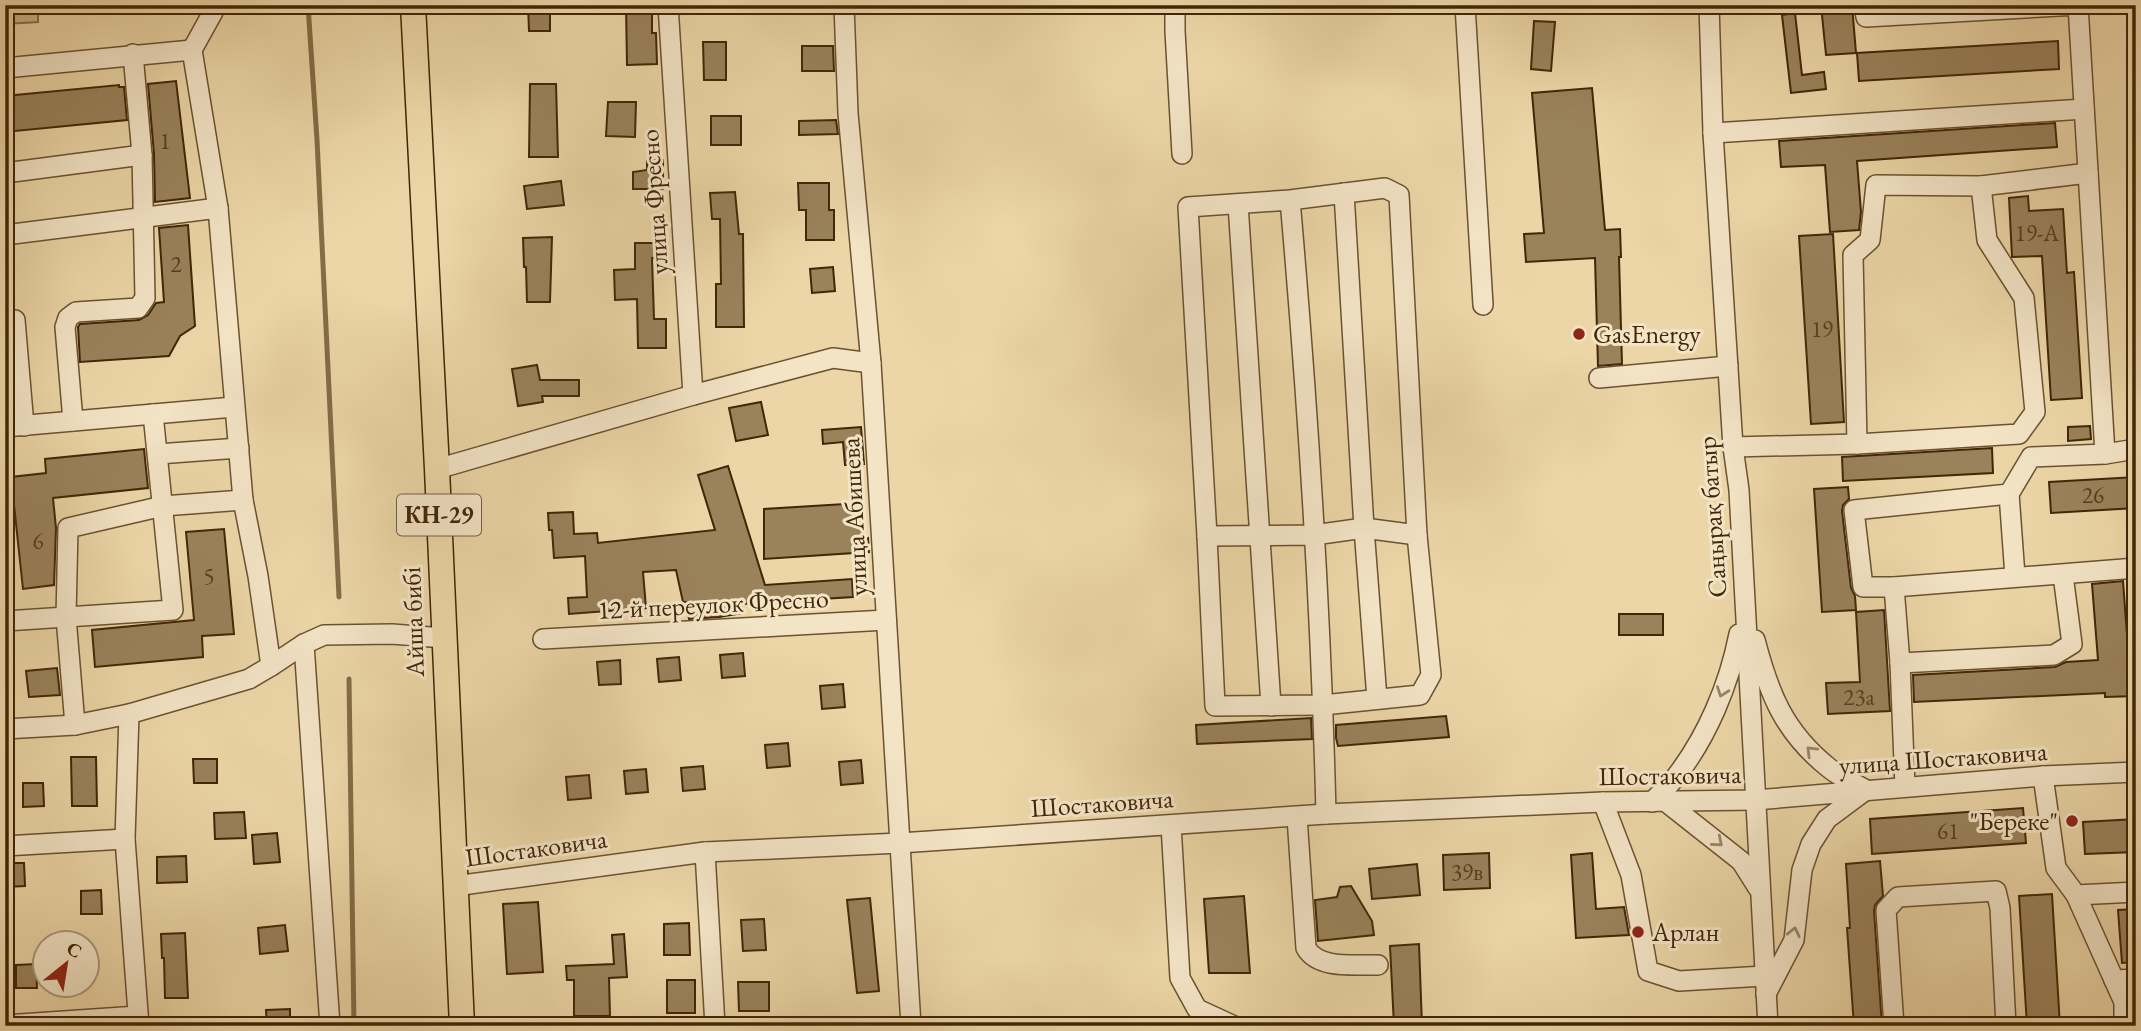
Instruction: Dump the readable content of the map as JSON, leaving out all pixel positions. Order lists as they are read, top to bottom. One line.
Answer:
{"streets":{"main road":["КН-29","Айша бибі"],"street":["улица Фресно","улица Абишева","Саңырақ батыр","12-й переулок Фресно","улица Шостаковича","Шостаковича"]},"crossings":[["улица Абишева","12-й переулок Фресно"],["улица Абишева","Шостаковича"],["Саңырақ батыр","улица Шостаковича"],["Саңырақ батыр","Шостаковича"],["Айша бибі","Шостаковича"],["улица Шостаковича","Шостаковича"]],"places":["GasEnergy","\"Береке\"","Арлан"],"house_numbers":["1","19-А","2","19","26","6","5","23а","61","39в"],"north":"top right"}
